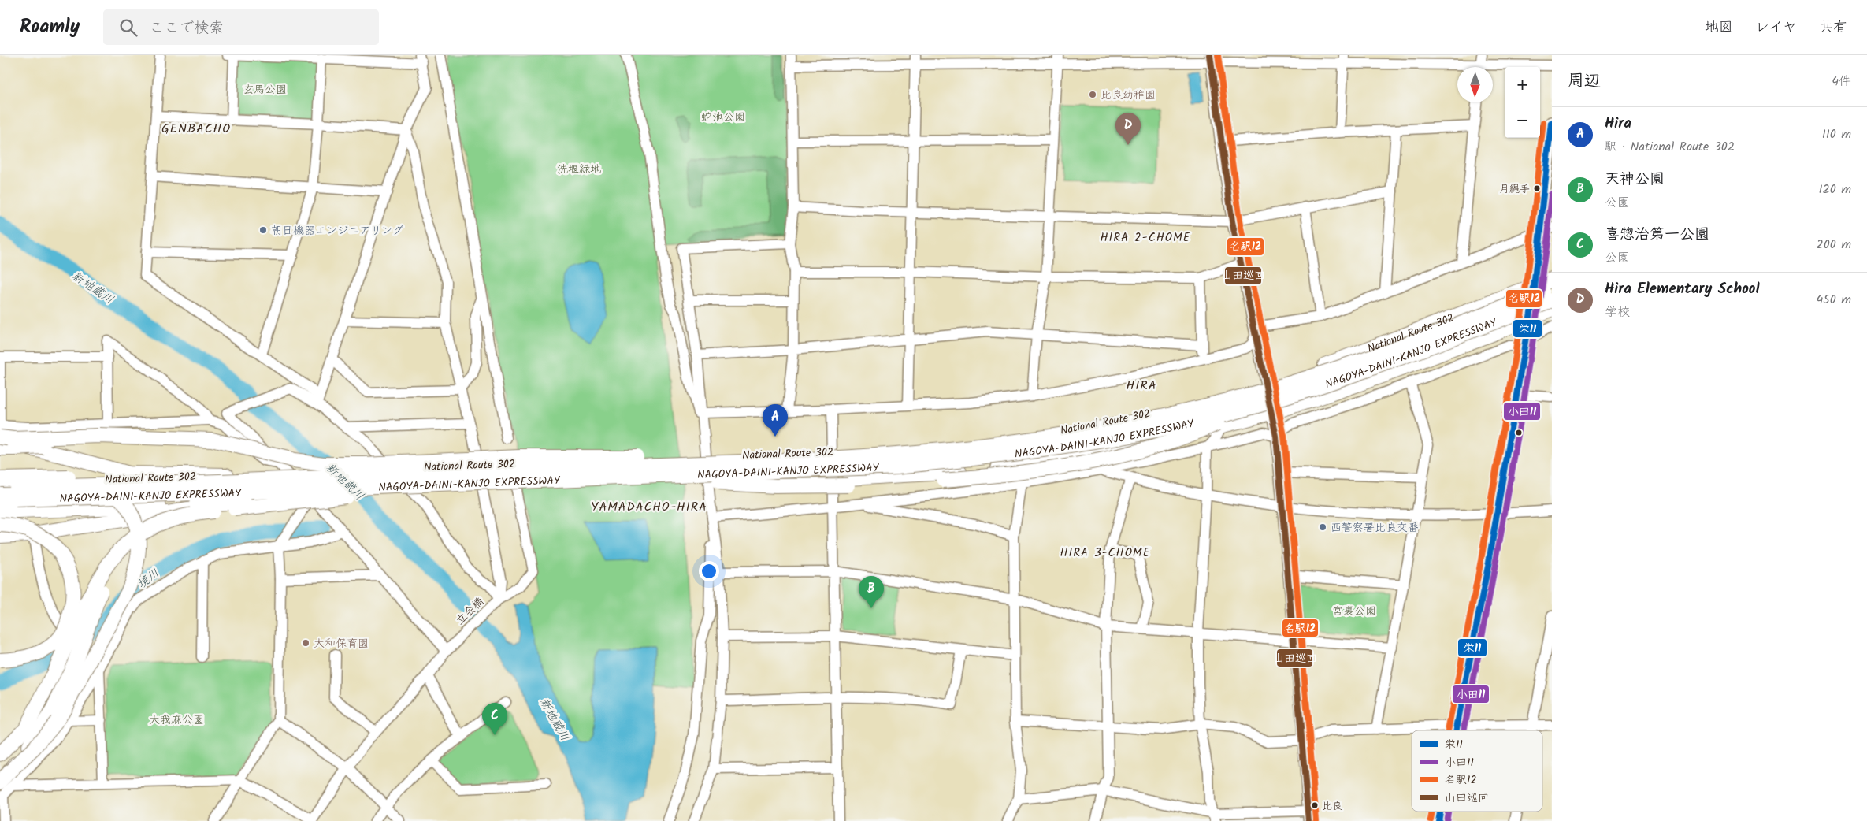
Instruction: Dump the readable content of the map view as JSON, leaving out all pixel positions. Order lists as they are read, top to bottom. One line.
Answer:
{"streets":{"highway":["National Route 302","NAGOYA-DAINI-KANJO EXPRESSWAY"],"street":["立会橋"]},"districts":["GENBACHO","HIRA 2-CHOME","HIRA","YAMADACHO-HIRA","HIRA 3-CHOME"],"water":["新地蔵川","境川"],"parks":["玄馬公園","蛇池公園","洗堰緑地","宮裏公園","大我麻公園"],"places":["比良幼稚園","月縄手","朝日機器エンジニアリング","西警察署比良交番","大和保育園","比良"],"lines":["transit line 名駅12","transit line 山田巡回","transit line 栄11","transit line 小田11"],"legend":["栄11","小田11","名駅12","山田巡回"],"north":"bottom","page":{"header":"Roamly","search":"ここで検索","nav":["地図","レイヤ","共有"],"heading":["周辺","4件"],"map_buttons":["+","−"],"list":[{"mark":"A","name":"Hira","note":"駅 · National Route 302","value":"110 m"},{"mark":"B","name":"天神公園","note":"公園","value":"120 m"},{"mark":"C","name":"喜惣治第一公園","note":"公園","value":"200 m"},{"mark":"D","name":"Hira Elementary School","note":"学校","value":"450 m"}],"pins":["D","A","B","C"]}}
